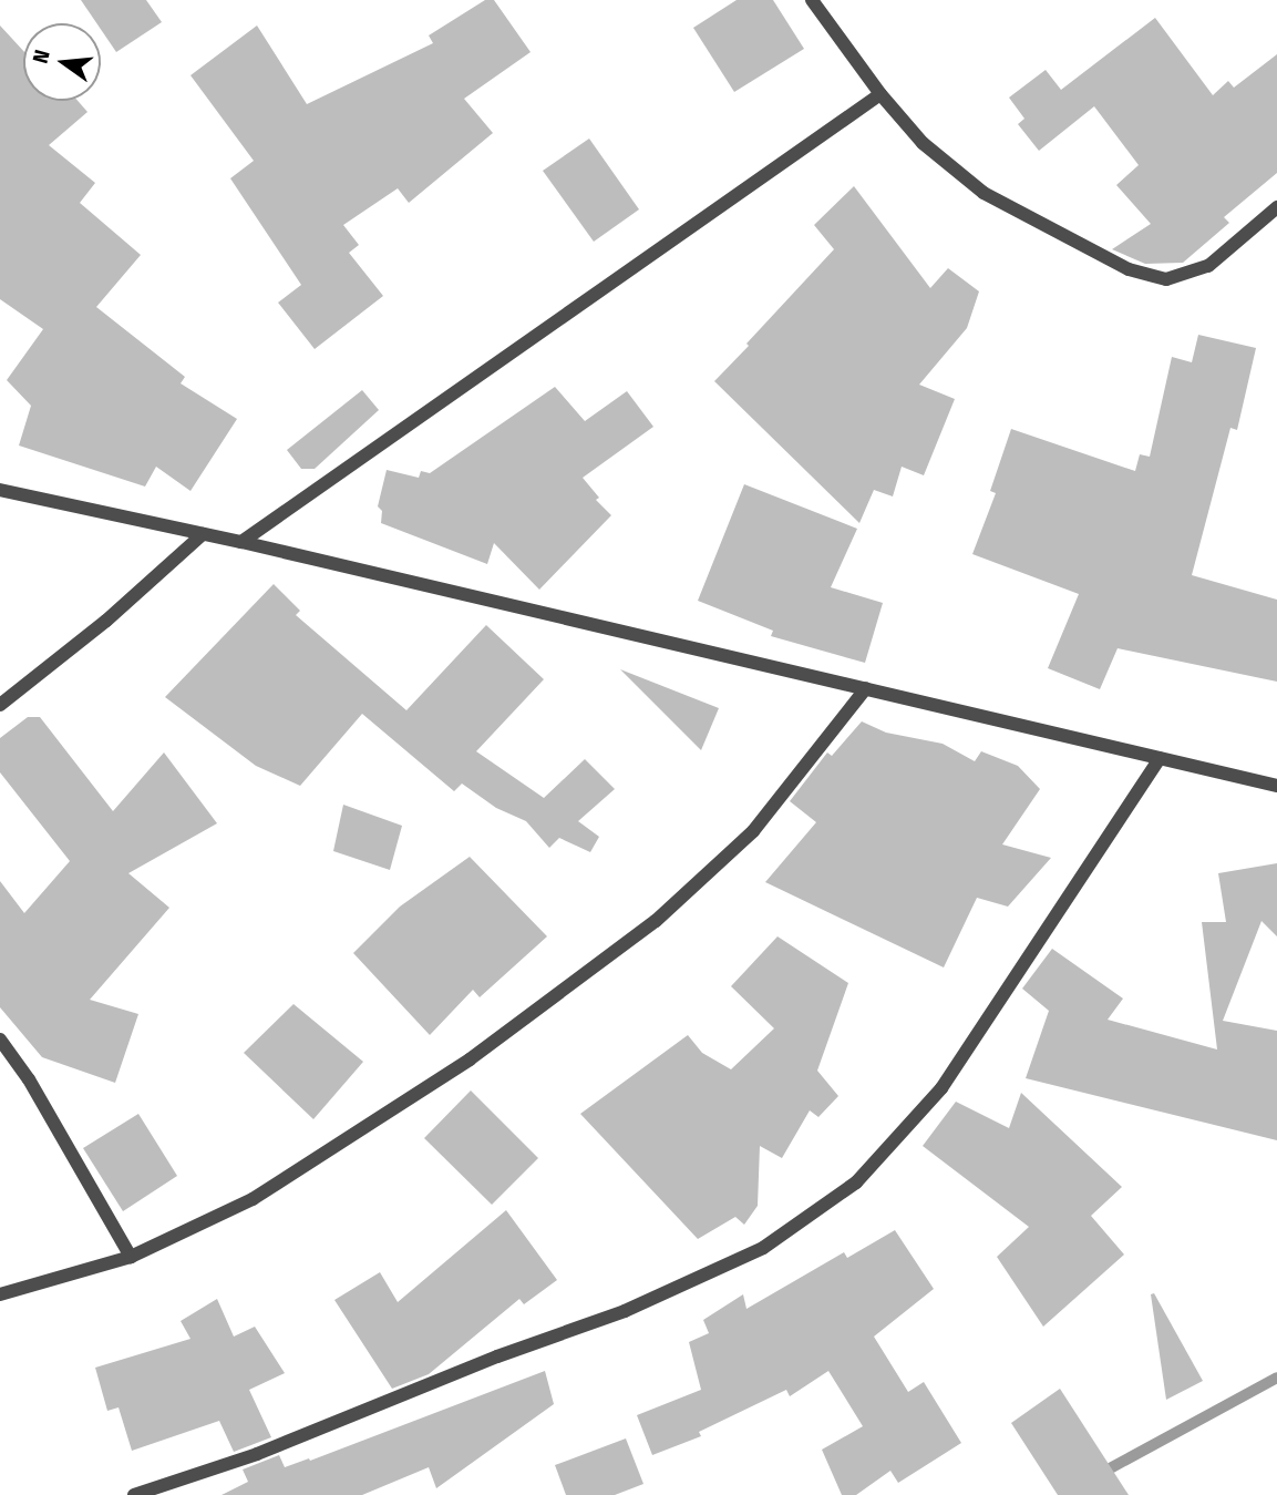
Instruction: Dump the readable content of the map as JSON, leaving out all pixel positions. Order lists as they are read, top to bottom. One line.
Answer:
{"north":"left"}
